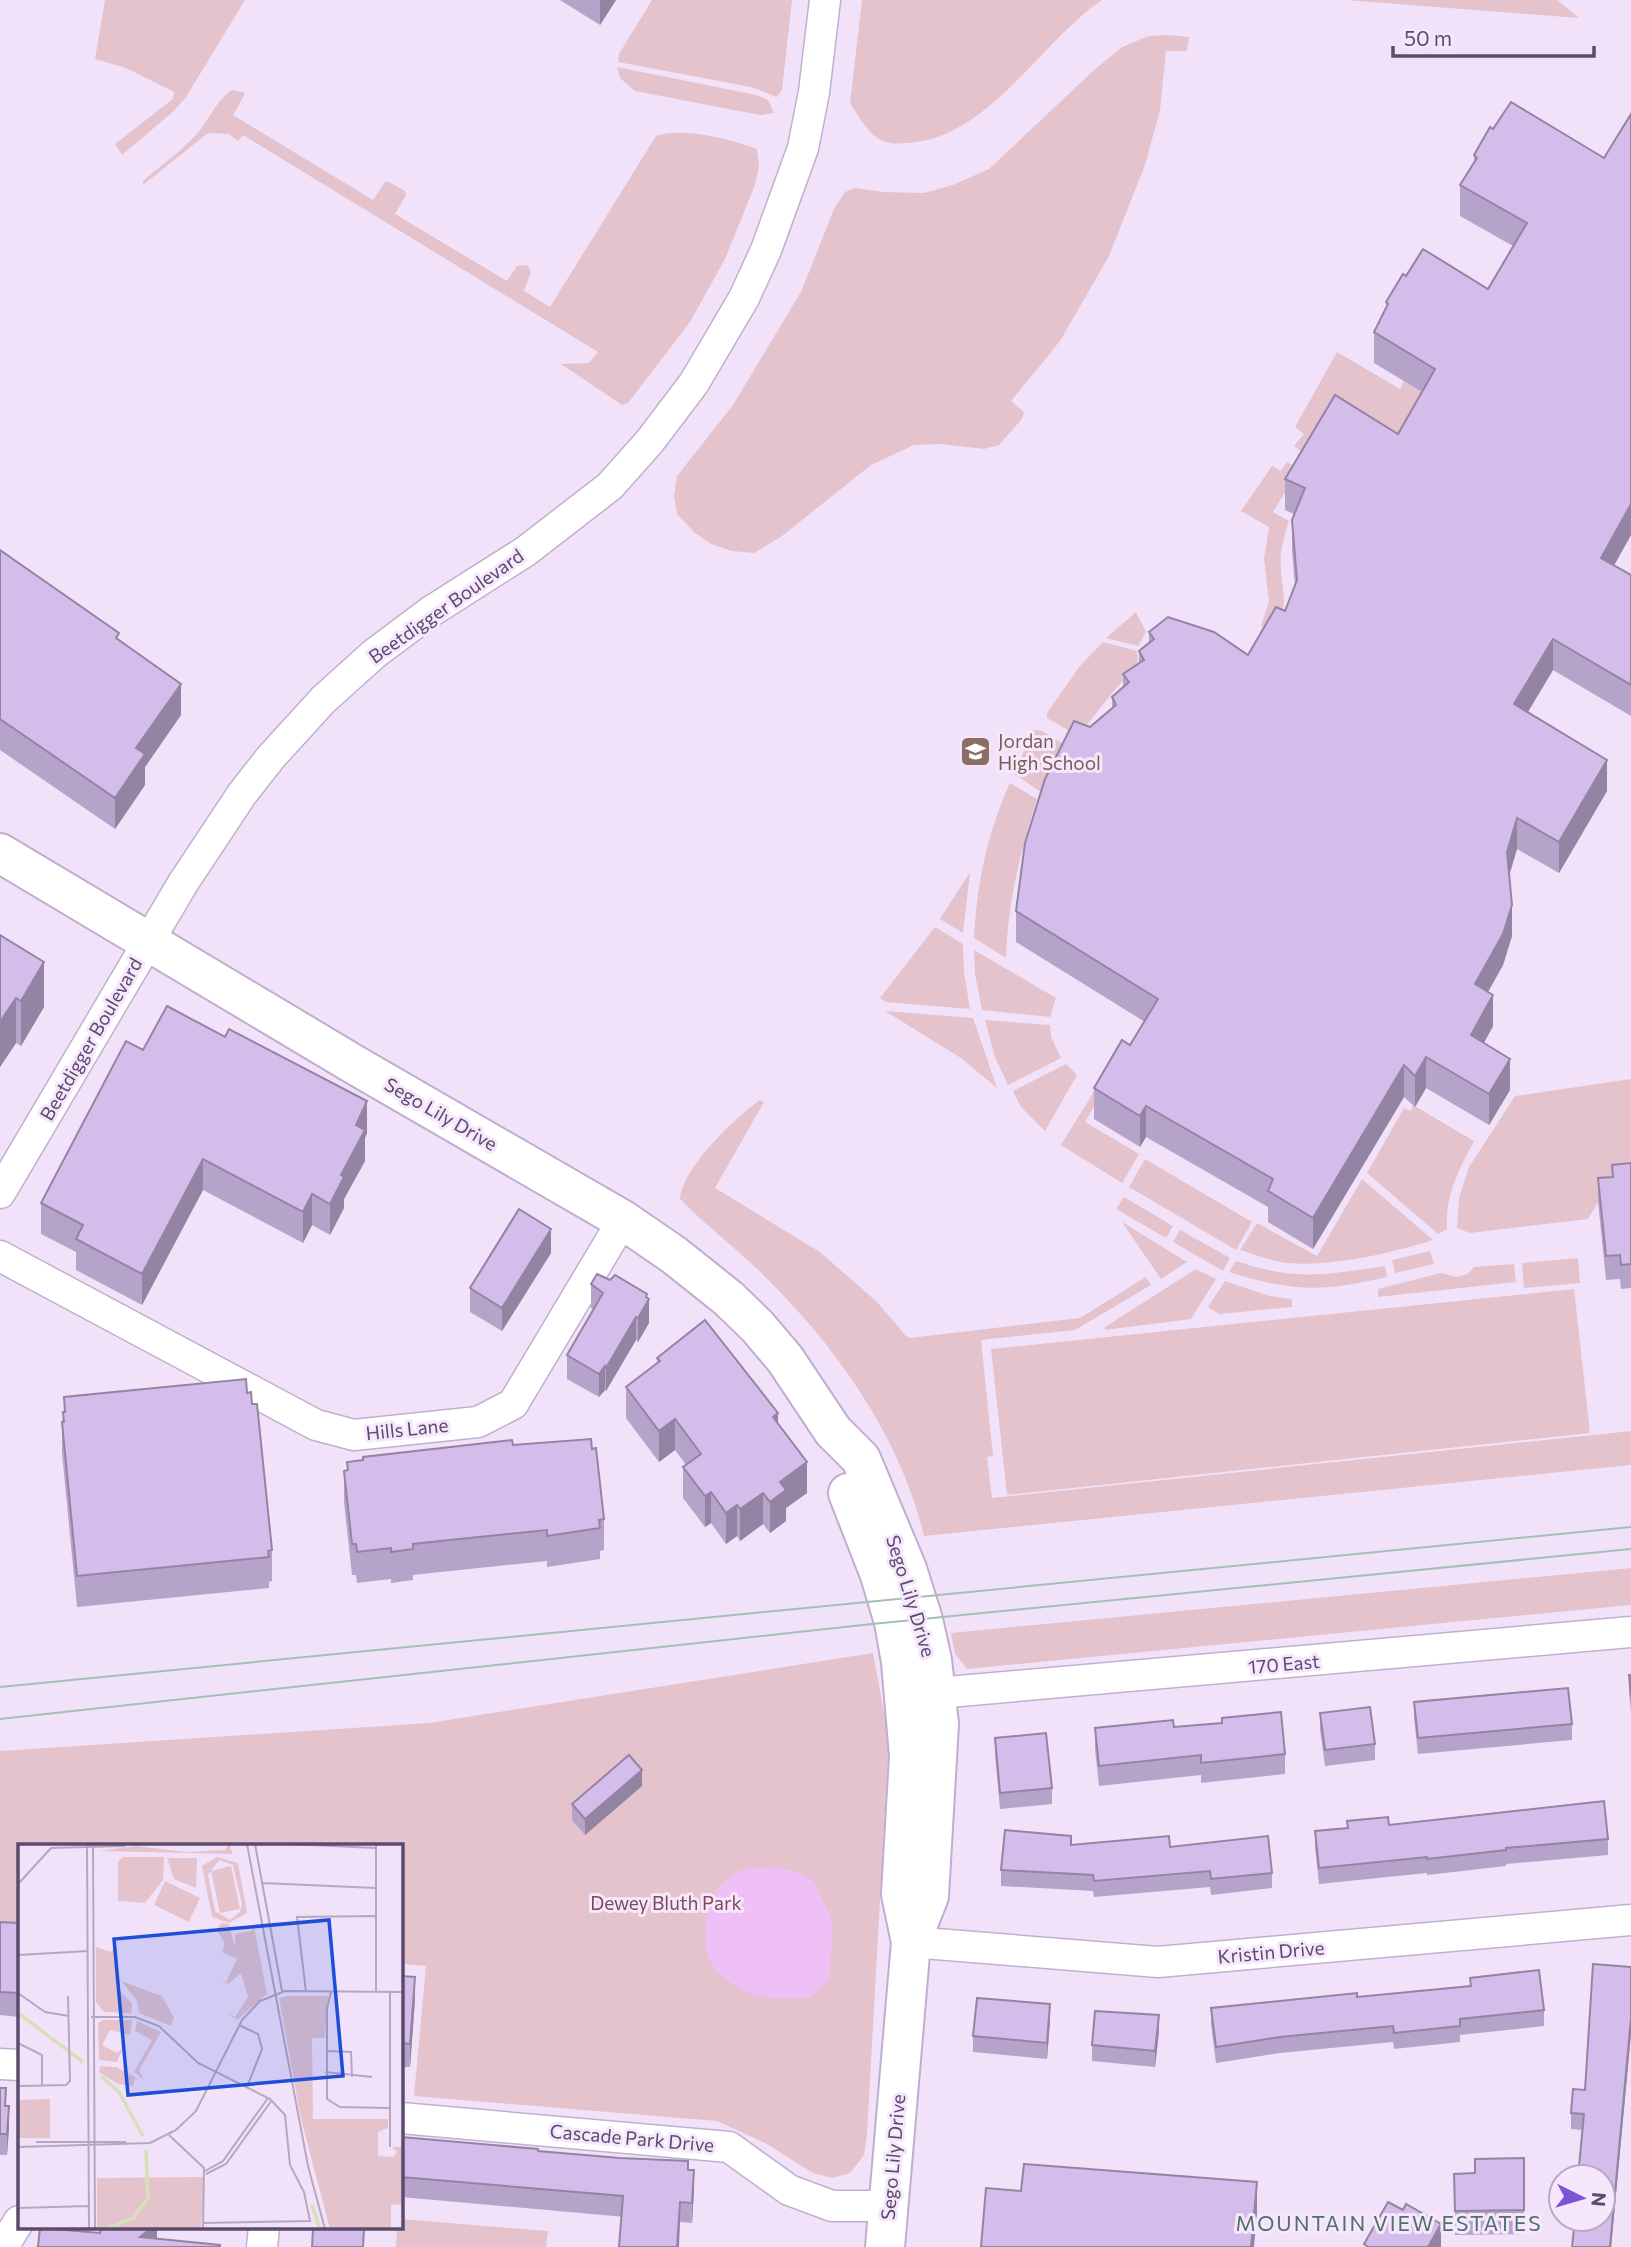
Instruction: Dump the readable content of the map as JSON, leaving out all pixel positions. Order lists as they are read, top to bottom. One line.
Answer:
{"streets":{"main road":["Sego Lily Drive"],"street":["Beetdigger Boulevard","Hills Lane","170 East","Kristin Drive","Cascade Park Drive"]},"crossings":[["Beetdigger Boulevard","Sego Lily Drive"],["Sego Lily Drive","Hills Lane"],["Sego Lily Drive","170 East"],["Sego Lily Drive","Kristin Drive"],["Sego Lily Drive","Cascade Park Drive"]],"districts":["MOUNTAIN VIEW ESTATES"],"parks":["Dewey Bluth Park"],"places":{"school or university":["Jordan High School"]},"scale_bar":"50 m","north":"right"}
